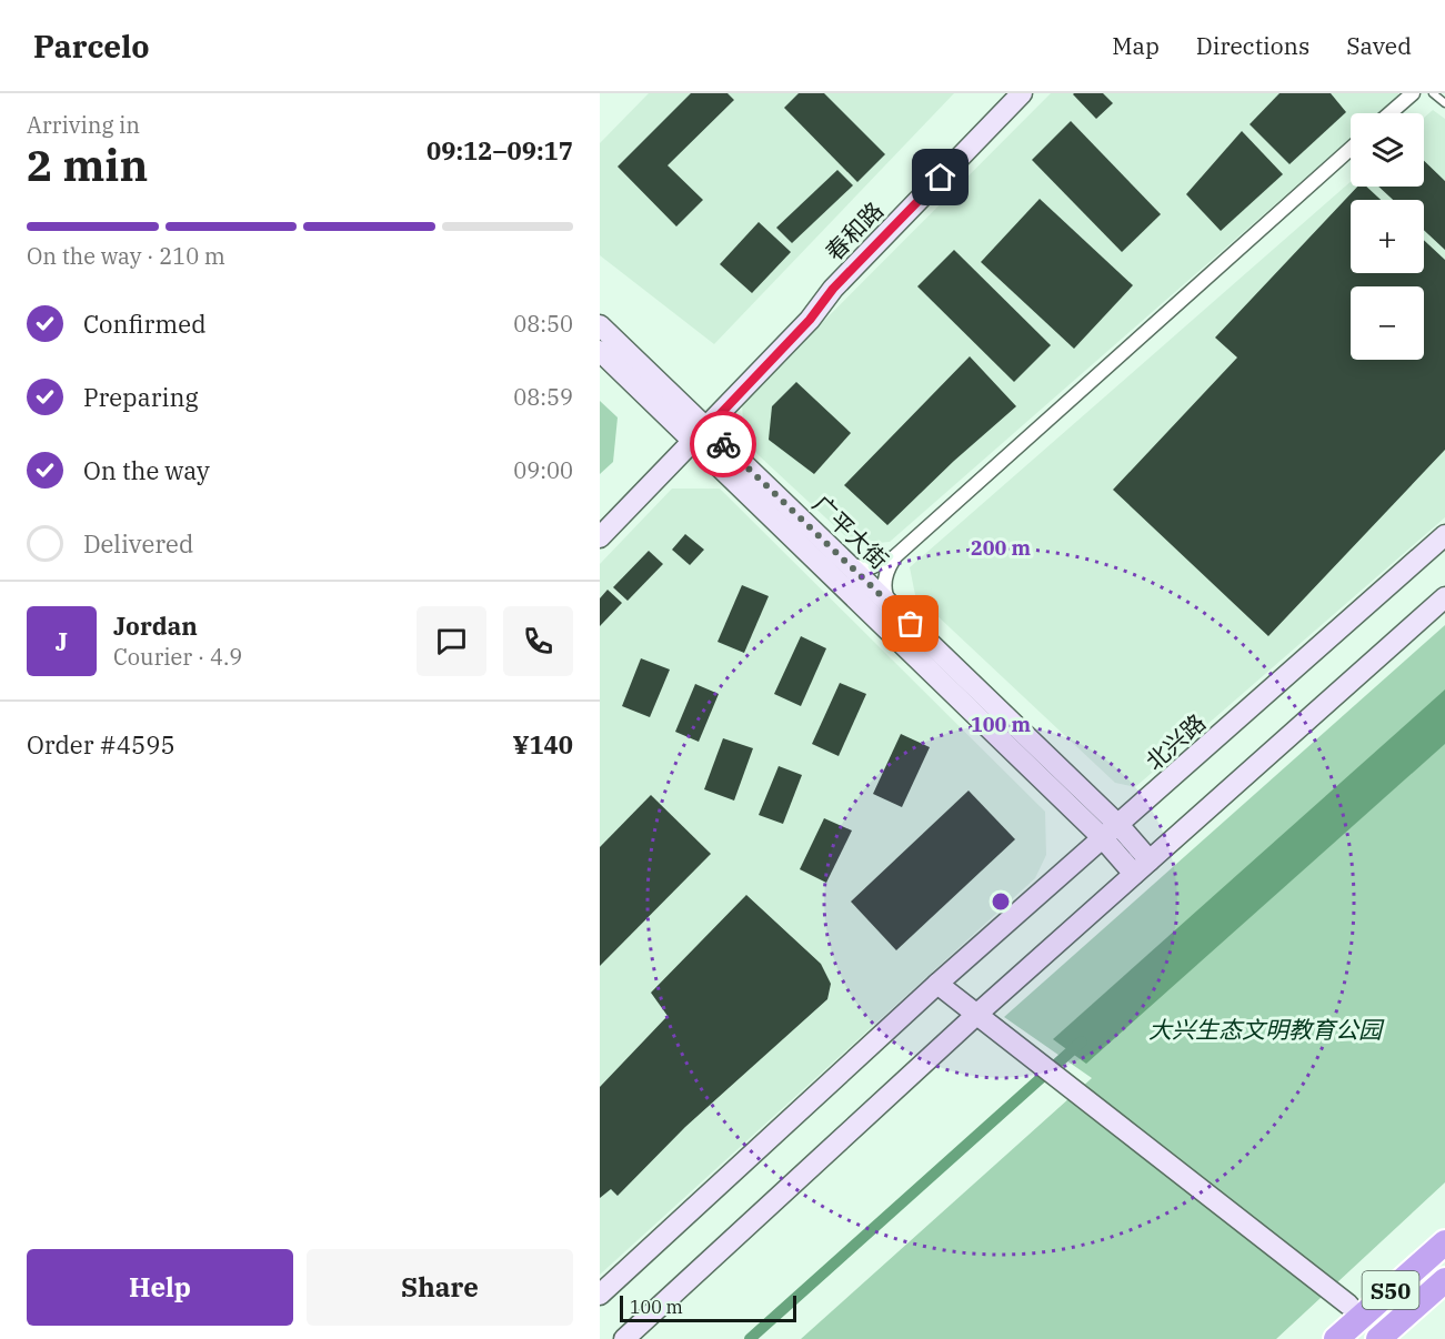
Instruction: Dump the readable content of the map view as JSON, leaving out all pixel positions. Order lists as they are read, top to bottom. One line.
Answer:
{"streets":{"highway":["S50"],"main road":["春和路","广平大街","北兴路"]},"crossings":[["春和路","广平大街"],["广平大街","北兴路"]],"parks":["大兴生态文明教育公园"],"scale_bar":"100 m","page":{"header":"Parcelo","nav":["Map","Directions","Saved"],"heading":["2 min","Arriving in","09:12–09:17"],"panel":["Jordan","Courier · 4.9","Order #4595","¥140"],"map_buttons":["+","−"],"bar":"On the way · 210 m","list":[["Confirmed","08:50"],["Preparing","08:59"],["On the way","09:00"],"Delivered"],"round":"J","buttons":["Help","Share"],"scale":"100 m"},"rings":["200 m","100 m"]}
